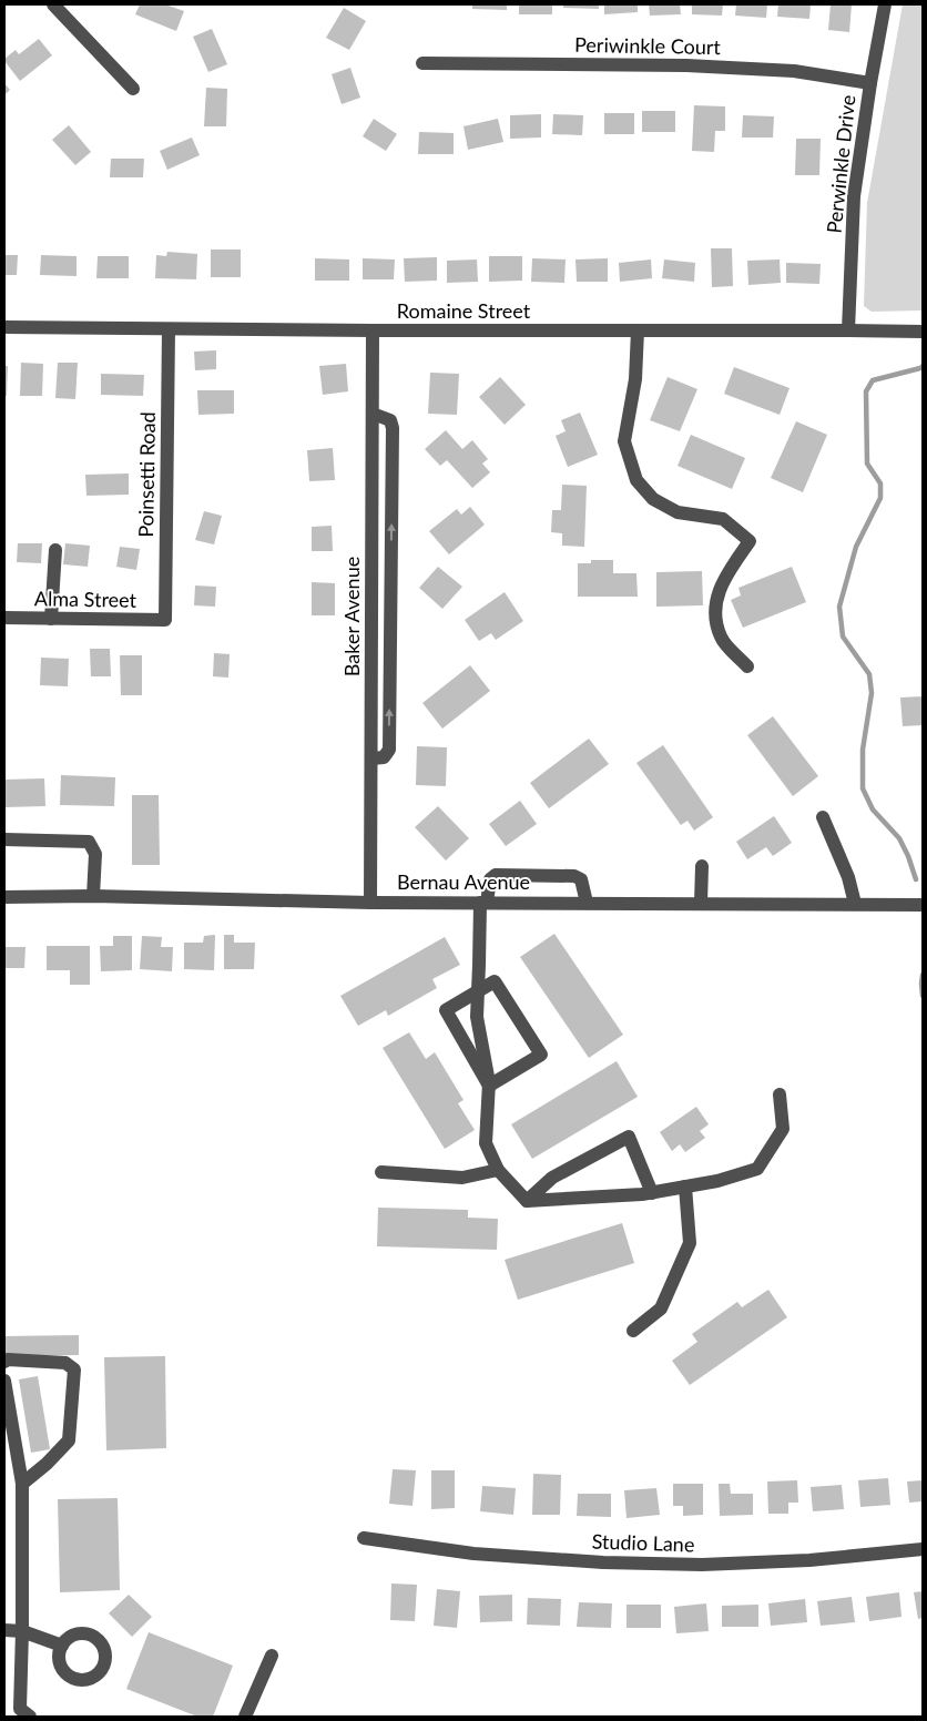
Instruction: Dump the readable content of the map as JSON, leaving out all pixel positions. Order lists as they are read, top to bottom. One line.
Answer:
{"streets":{"street":["Periwinkle Court","Perwinkle Drive","Romaine Street","Poinsetti Road","Alma Street","Baker Avenue","Bernau Avenue","Studio Lane"]},"crossings":[["Periwinkle Court","Perwinkle Drive"],["Perwinkle Drive","Romaine Street"],["Romaine Street","Poinsetti Road"],["Romaine Street","Baker Avenue"],["Poinsetti Road","Alma Street"],["Baker Avenue","Bernau Avenue"]]}
